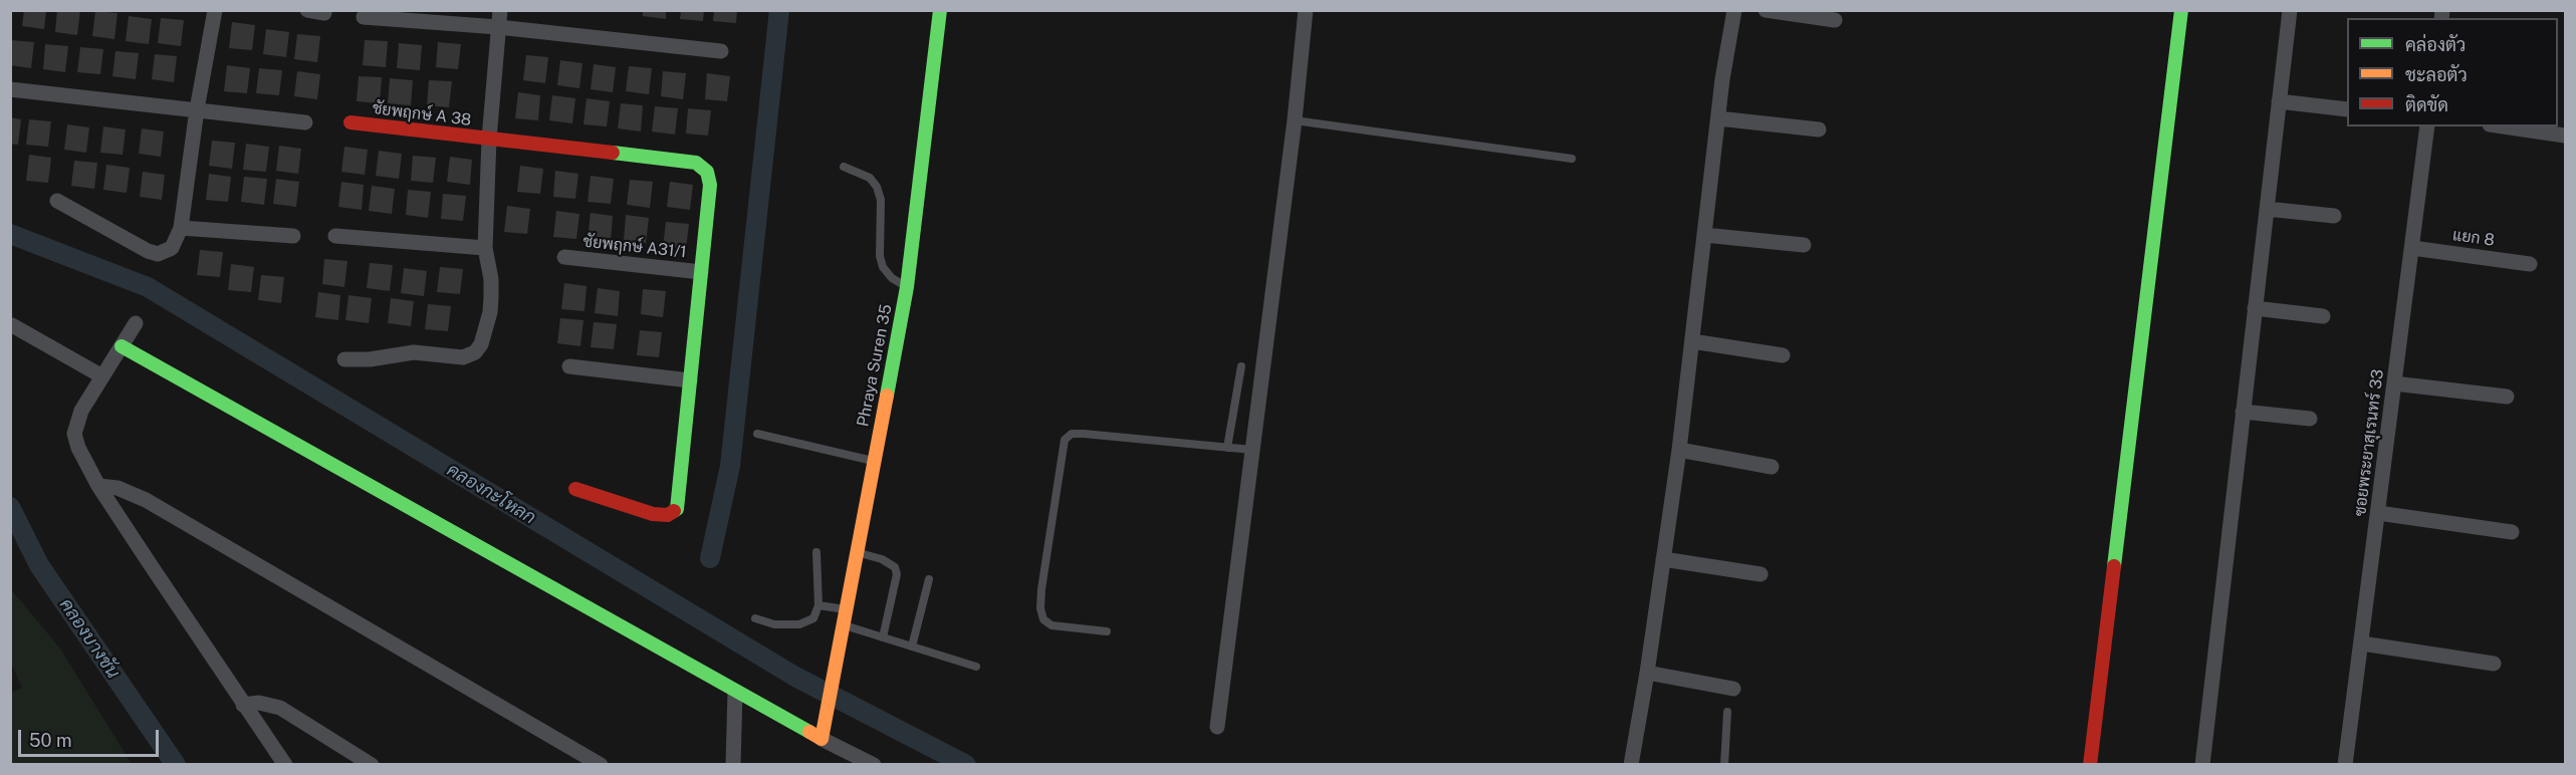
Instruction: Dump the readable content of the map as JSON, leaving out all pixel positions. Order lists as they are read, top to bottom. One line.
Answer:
{"streets":{"street":["ชัยพฤกษ์ A 38","แยก 8","ชัยพฤกษ์ A31/1","Phraya Suren 35","ซอยพระยาสุเรนทร์ 33"]},"crossings":[["ชัยพฤกษ์ A 38","ชัยพฤกษ์ A31/1"],["แยก 8","ซอยพระยาสุเรนทร์ 33"]],"water":["คลองกะโหลก","คลองบางชัน"],"legend":["คล่องตัว","ชะลอตัว","ติดขัด"],"scale_bar":"50 m"}
